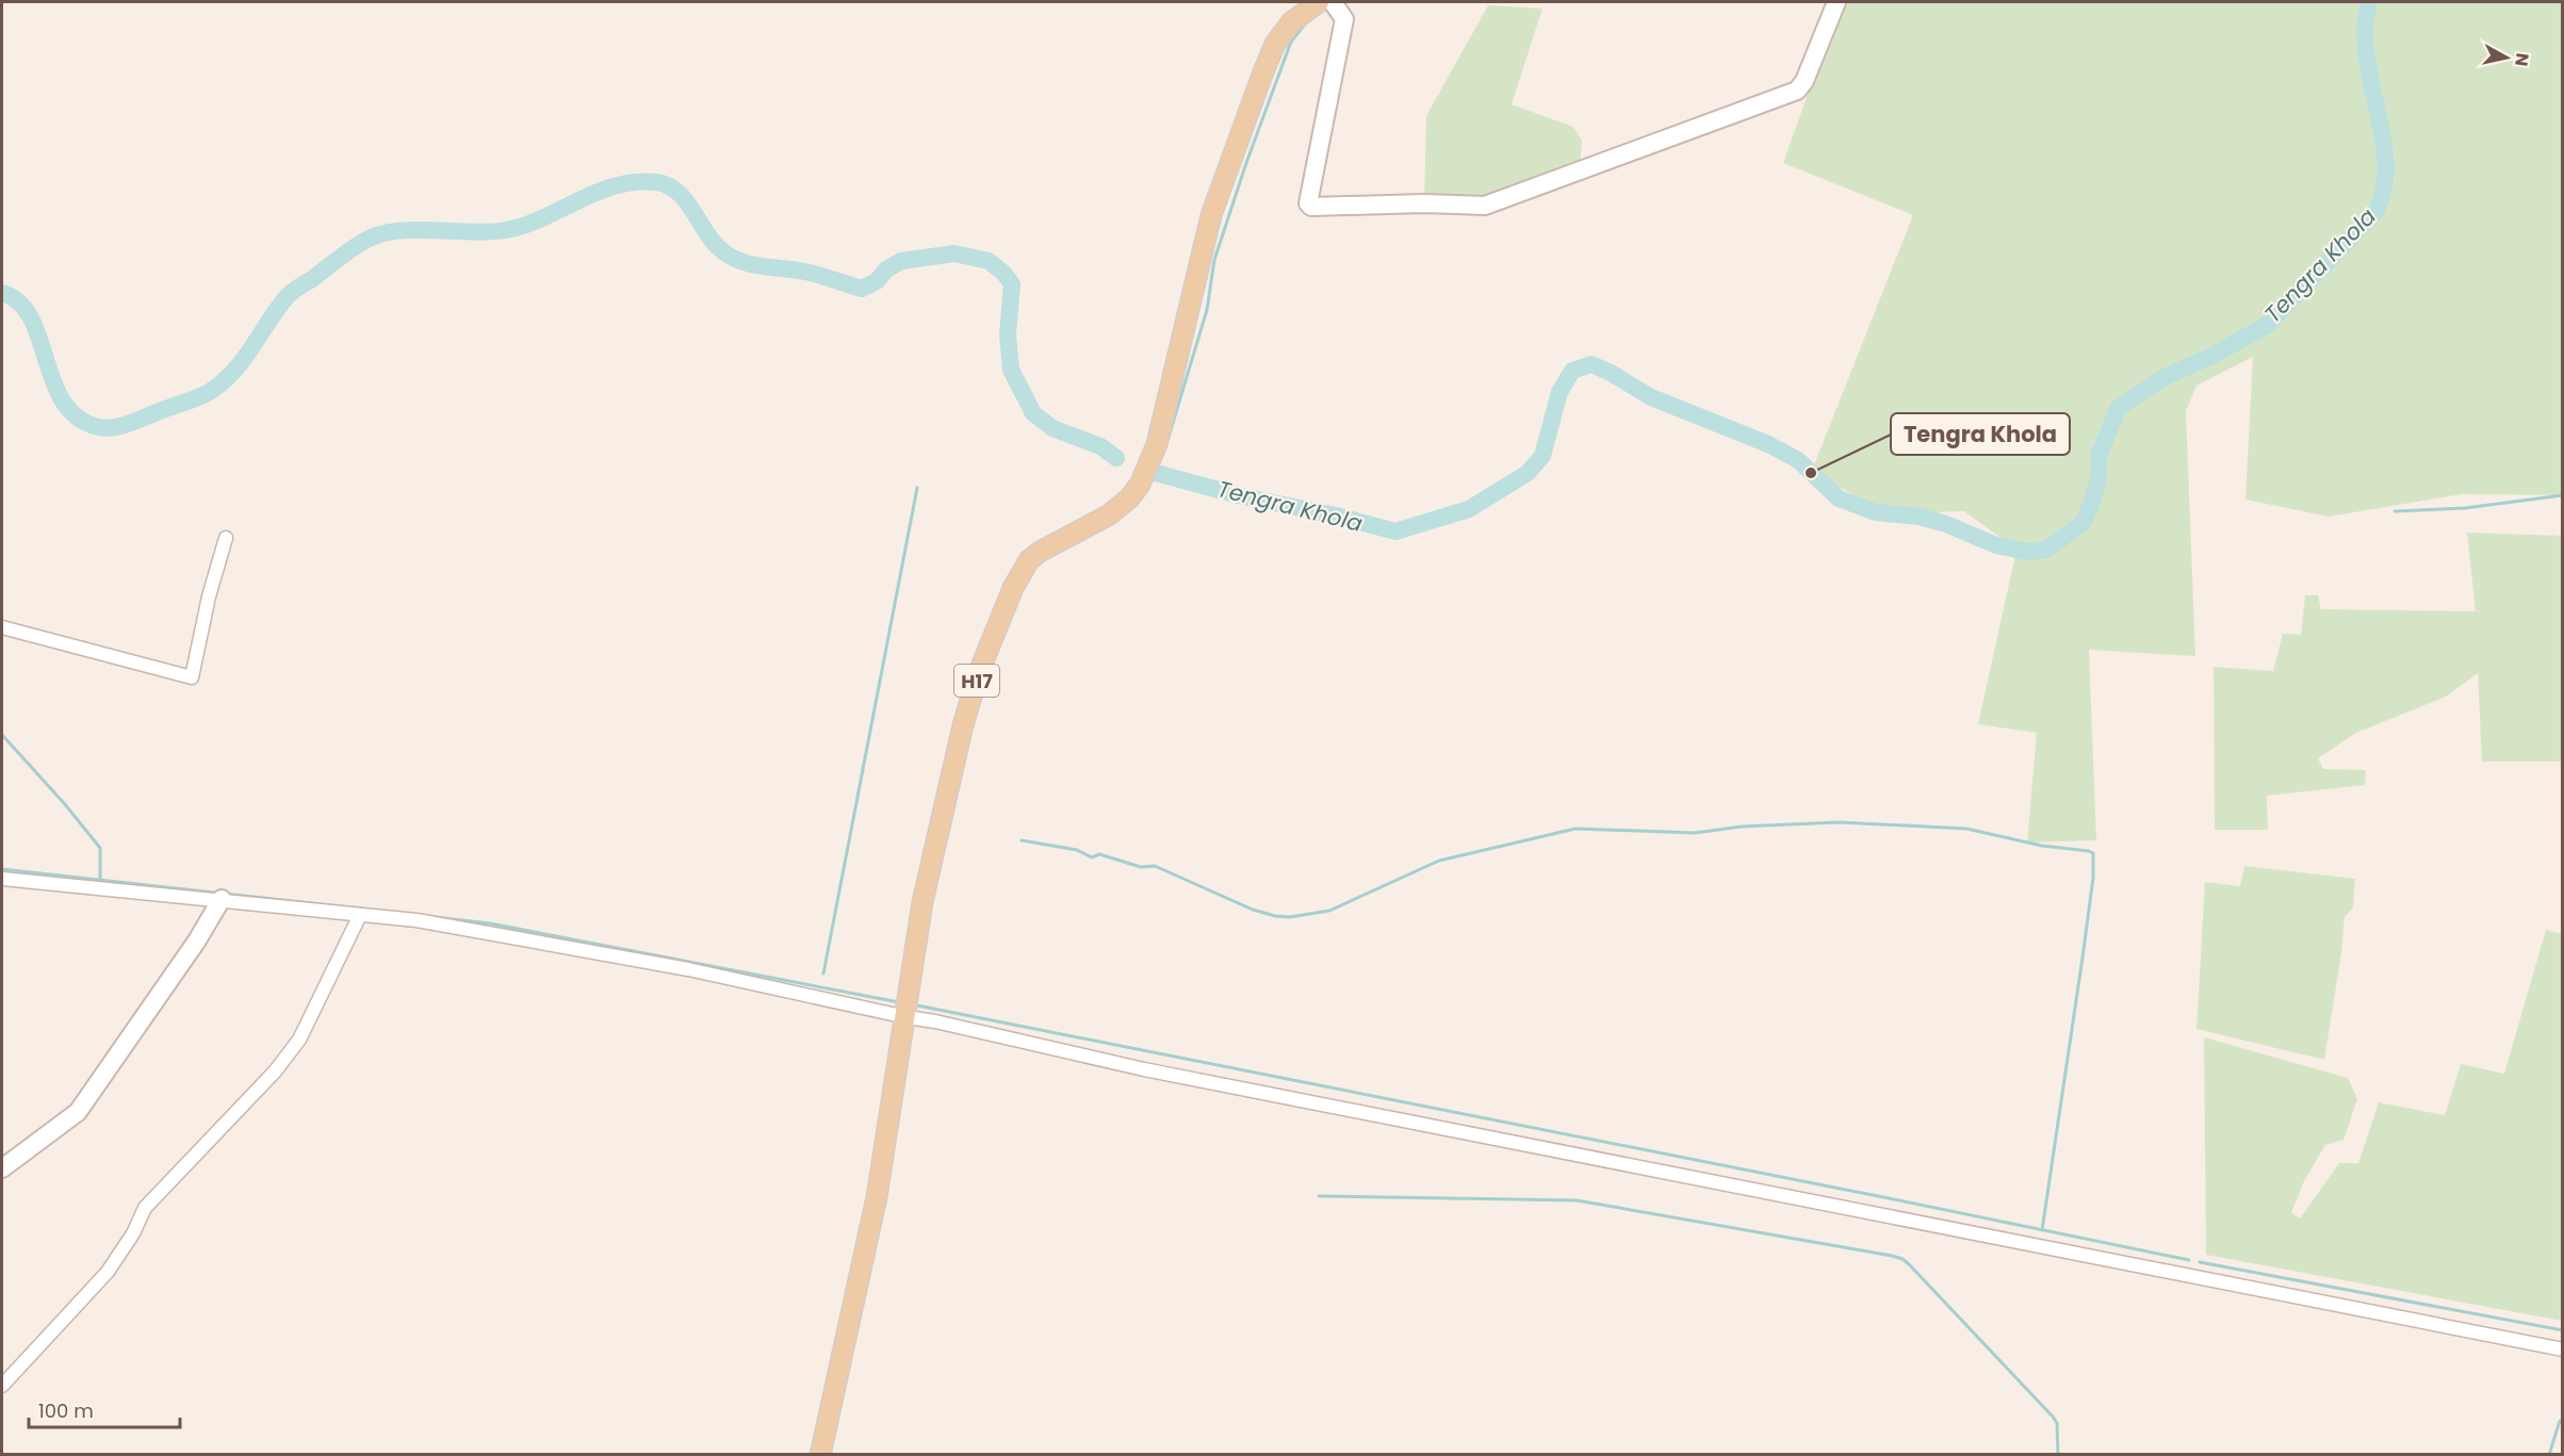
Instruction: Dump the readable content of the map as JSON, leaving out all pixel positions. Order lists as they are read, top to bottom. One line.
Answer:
{"streets":{"main road":["H17"]},"water":["Tengra Khola"],"places":["Tengra Khola"],"scale_bar":"100 m","north":"right"}
